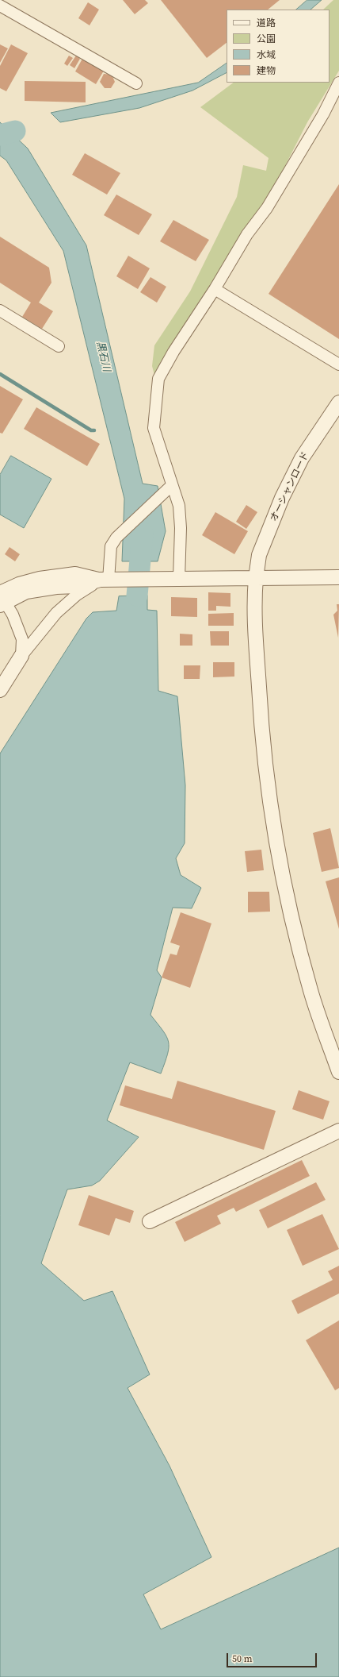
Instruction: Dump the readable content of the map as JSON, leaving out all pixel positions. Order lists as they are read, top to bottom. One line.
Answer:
{"streets":{"street":["オーシャンロード"]},"water":["黒石川"],"legend":["道路","公園","水域","建物"],"scale_bar":"50 m"}
